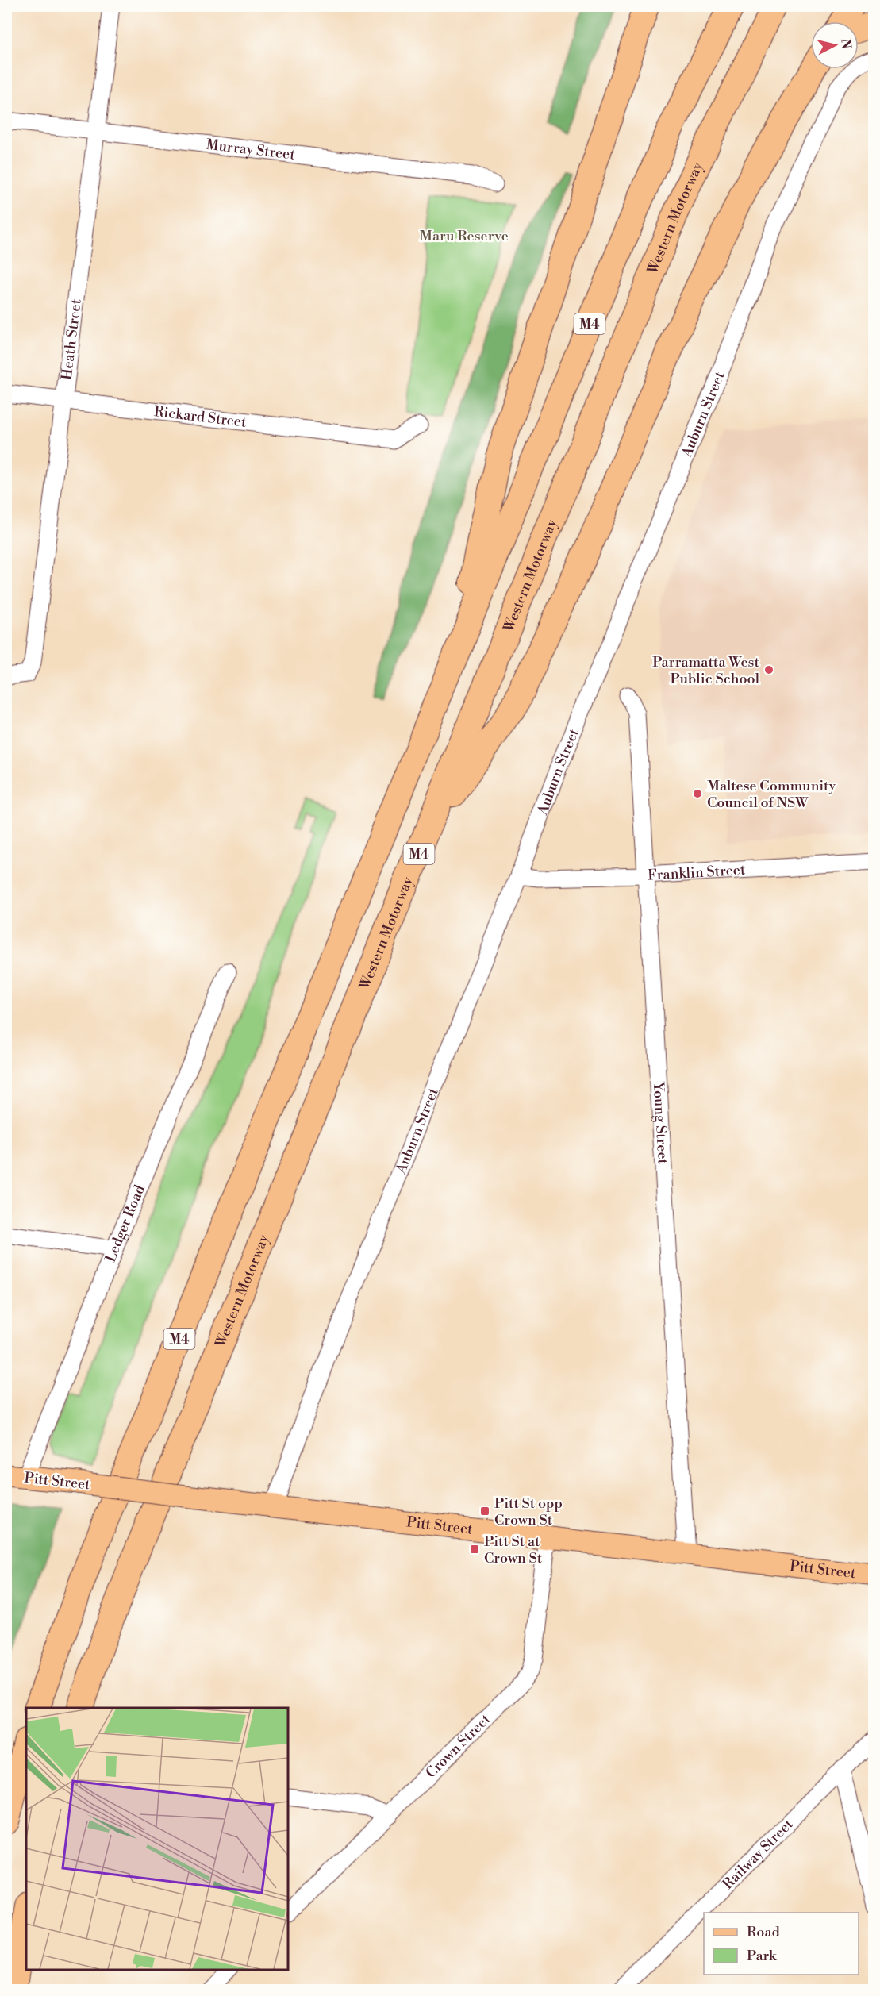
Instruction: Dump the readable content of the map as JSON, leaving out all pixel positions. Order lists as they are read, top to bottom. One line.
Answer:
{"streets":{"highway":["Western Motorway","M4"],"main road":["Pitt Street"],"street":["Murray Street","Heath Street","Auburn Street","Rickard Street","Franklin Street","Young Street","Ledger Road","Crown Street","Railway Street"]},"crossings":[["Murray Street","Heath Street"],["Heath Street","Rickard Street"],["Auburn Street","Franklin Street"],["Auburn Street","Pitt Street"],["Franklin Street","Young Street"],["Young Street","Pitt Street"],["Ledger Road","Pitt Street"],["Pitt Street","Crown Street"]],"parks":["Maru Reserve"],"places":{"other":["Parramatta West Public School","Maltese Community Council of NSW"],"transit":["Pitt St opp Crown St","Pitt St at Crown St"]},"legend":["Road","Park"],"north":"right"}
